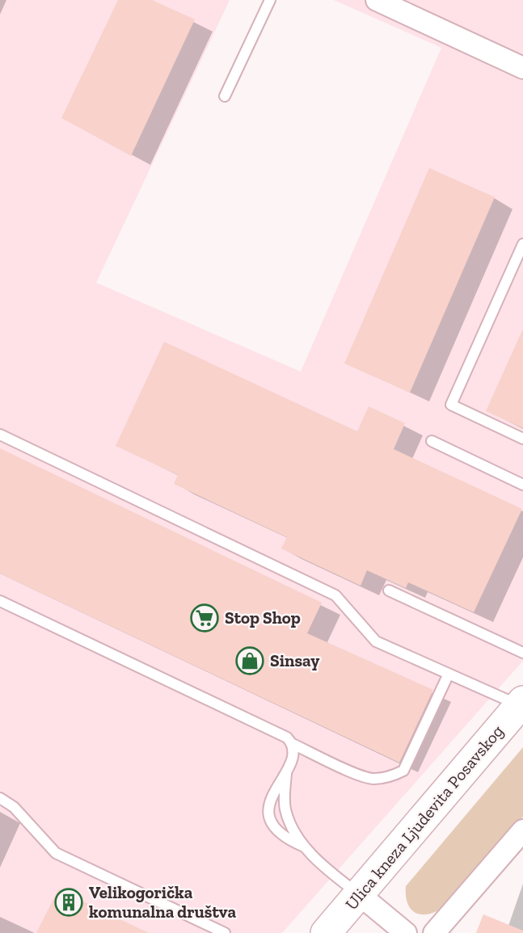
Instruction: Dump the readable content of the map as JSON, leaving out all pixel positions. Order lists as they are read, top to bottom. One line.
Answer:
{"streets":{"main road":["Ulica kneza Ljudevita Posavskog"]},"places":{"supermarket":["Stop Shop"],"shop":["Sinsay"],"building":["Velikogorička komunalna društva"]}}
